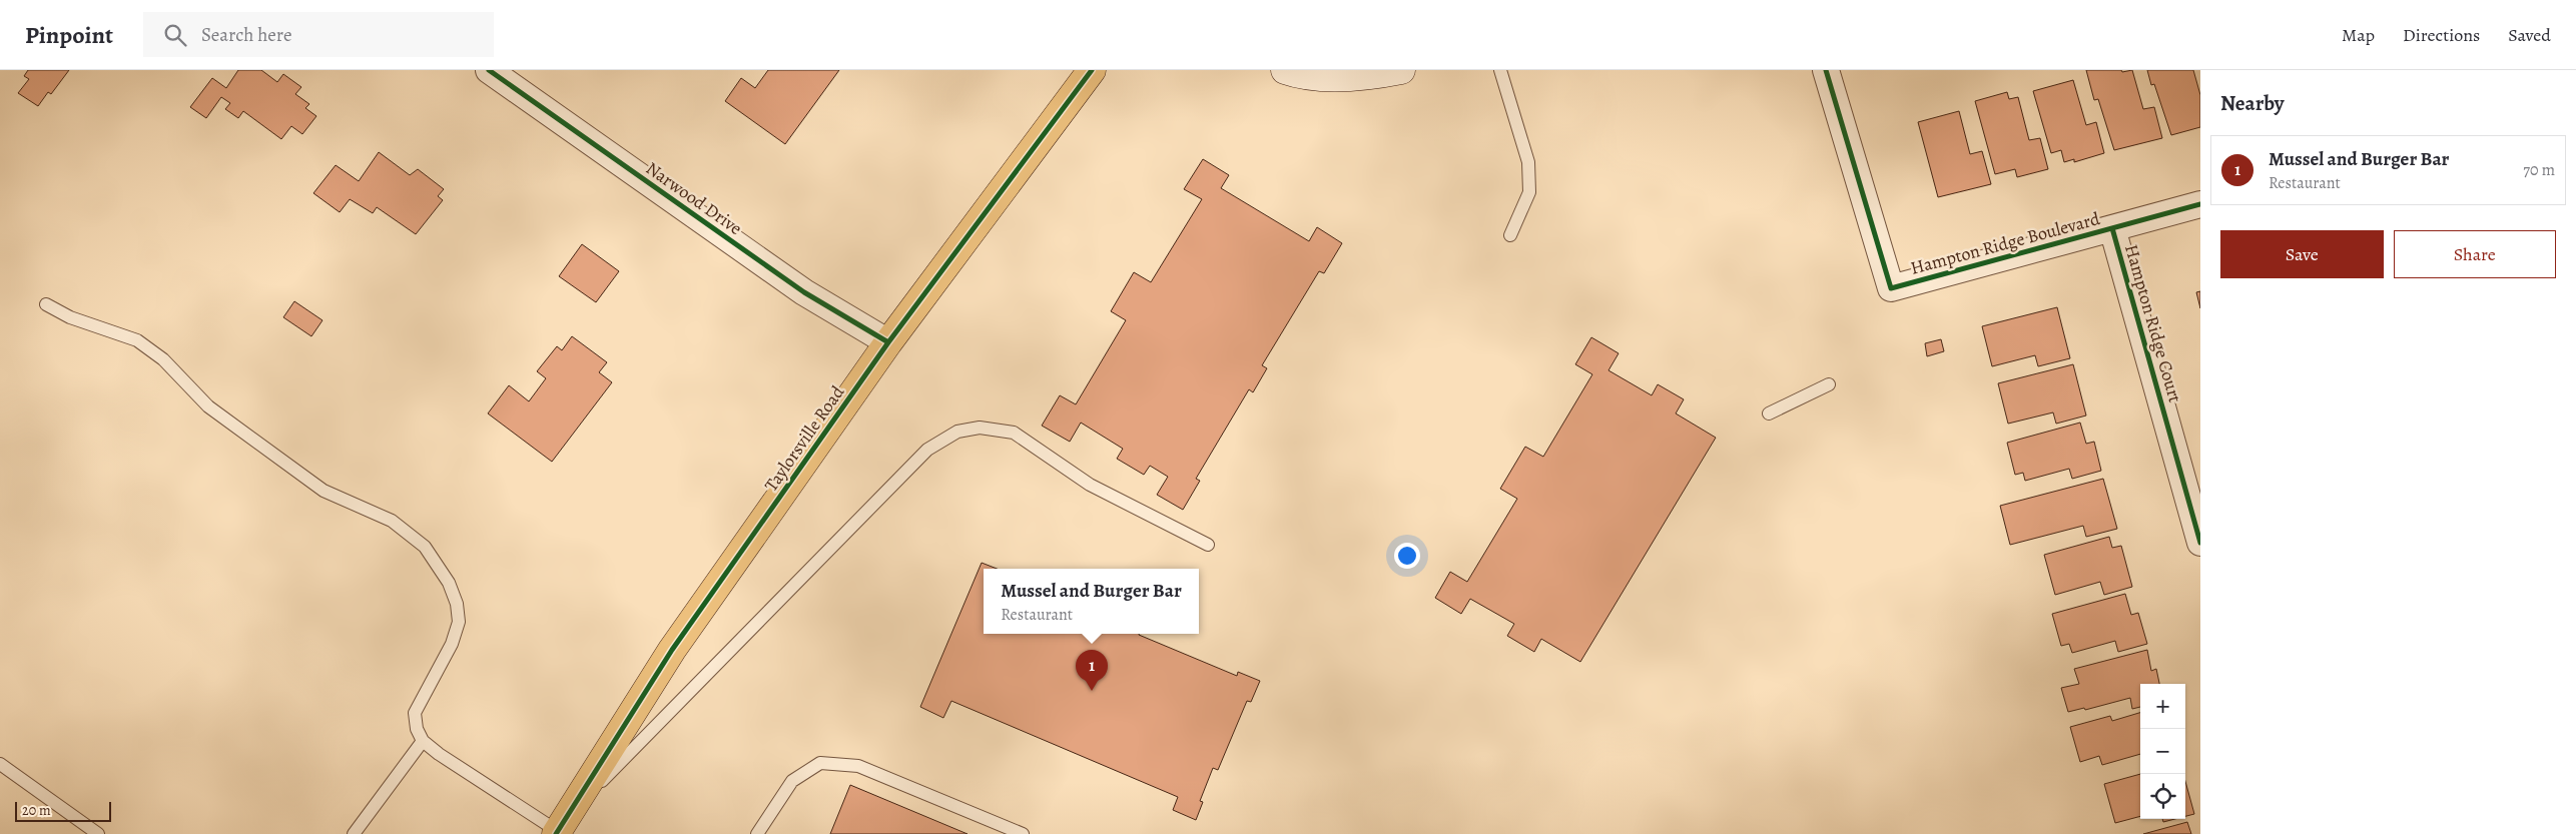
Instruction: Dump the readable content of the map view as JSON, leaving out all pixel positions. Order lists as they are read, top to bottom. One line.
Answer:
{"streets":{"main road":["Taylorsville Road"],"street":["Narwood Drive","Hampton Ridge Boulevard","Hampton Ridge Court"]},"crossings":[["Narwood Drive","Taylorsville Road"],["Hampton Ridge Boulevard","Hampton Ridge Court"]],"scale_bar":"20 m","page":{"header":"Pinpoint","search":"Search here","nav":["Map","Directions","Saved"],"heading":"Nearby","list":[{"mark":"1","name":"Mussel and Burger Bar","note":"Restaurant","value":"70 m"}],"buttons":["Save","Share"],"popup":["Mussel and Burger Bar","Restaurant"],"pins":"1","map_buttons":["+","−"],"scale":"20 m"}}
